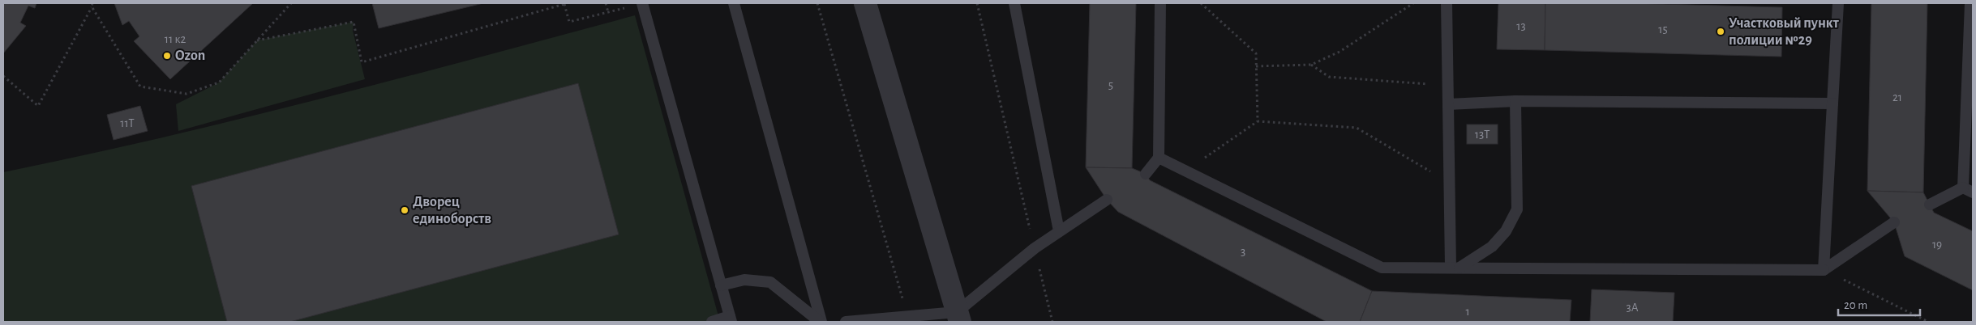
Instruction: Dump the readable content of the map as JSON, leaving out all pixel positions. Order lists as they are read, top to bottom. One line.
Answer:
{"places":["Участковый пункт полиции №29","Ozon","Дворец единоборств"],"house_numbers":["13","15","11 к2","5","21","11Т","13Т","19","3","3А","1"],"scale_bar":"20 m"}
